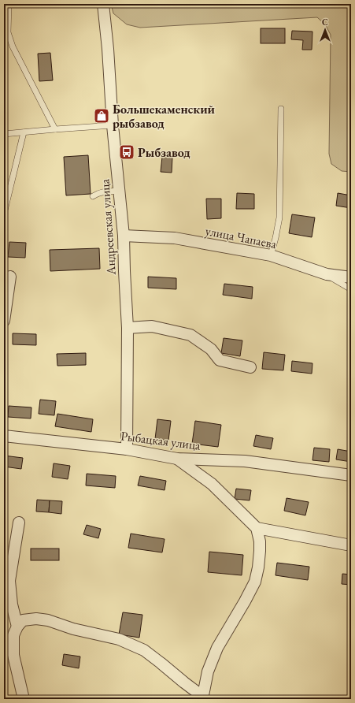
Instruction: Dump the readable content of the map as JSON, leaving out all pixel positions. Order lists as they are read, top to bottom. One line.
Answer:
{"streets":{"street":["Андреевская улица","улица Чапаева","Рыбацкая улица"]},"crossings":[["Андреевская улица","улица Чапаева"],["Андреевская улица","Рыбацкая улица"]],"places":{"shop":["Большекаменский рыбзавод"],"bus stop":["Рыбзавод"]},"north":"top"}
